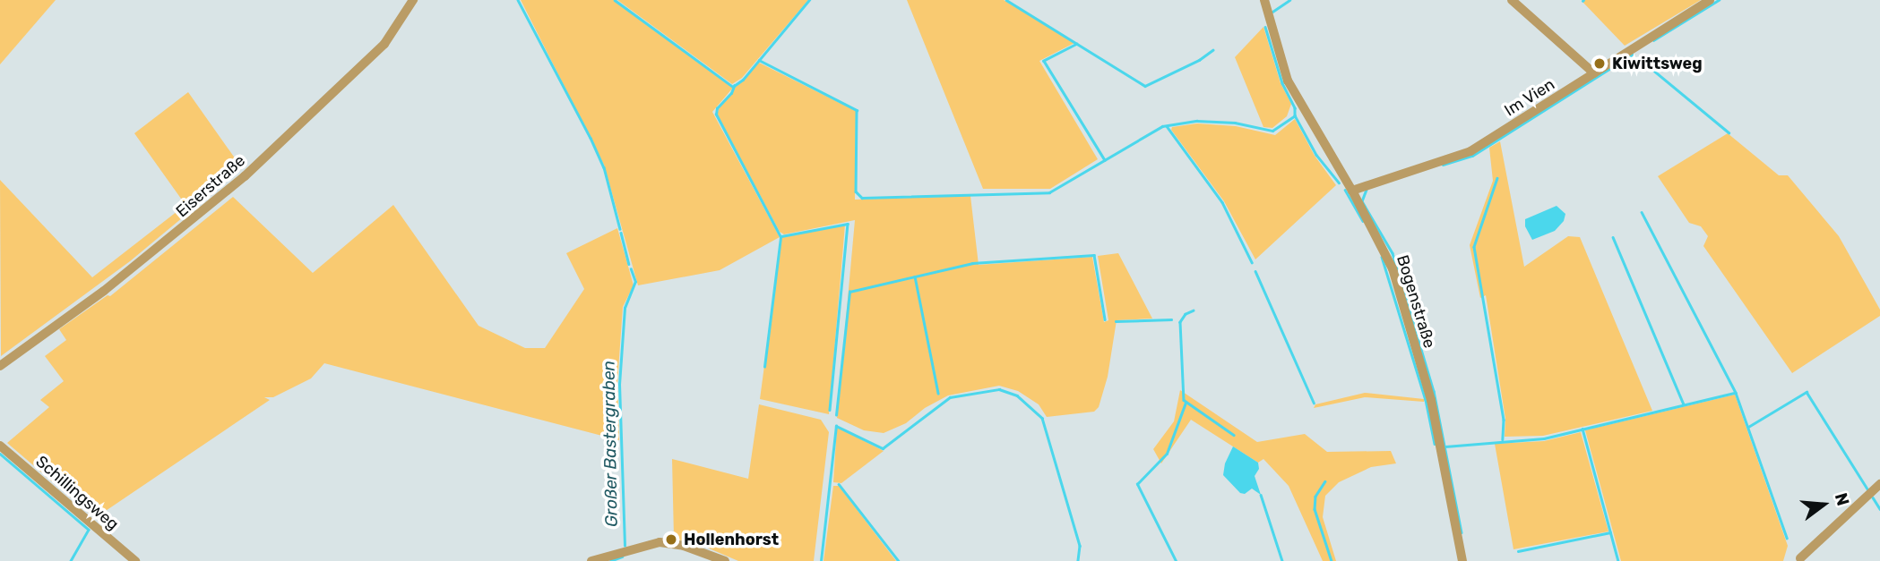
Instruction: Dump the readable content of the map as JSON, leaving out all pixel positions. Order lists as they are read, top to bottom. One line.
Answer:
{"streets":{"street":["Im Vien","Eiserstraße","Bogenstraße","Schillingsweg"]},"crossings":[["Im Vien","Bogenstraße"]],"water":["Großer Bastergraben"],"places":["Kiwittsweg","Hollenhorst"],"north":"right"}
